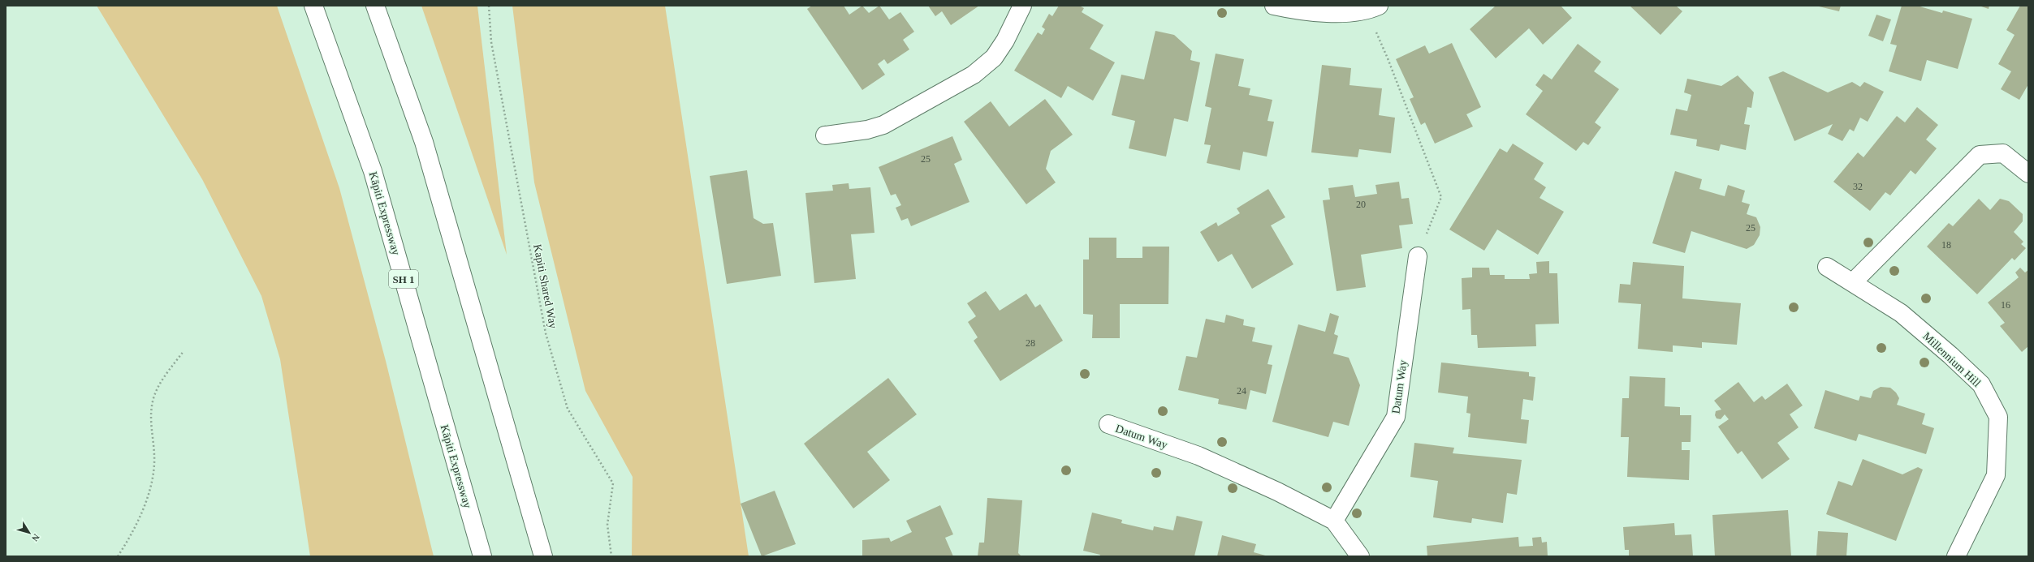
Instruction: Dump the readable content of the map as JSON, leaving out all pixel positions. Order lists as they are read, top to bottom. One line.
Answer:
{"streets":{"main road":["Kāpiti Expressway","SH 1","Millennium Hill","Datum Way"],"path":["Kapiti Shared Way"]},"house_numbers":["25","32","20","25","18","16","28","24"],"north":"bottom right"}
